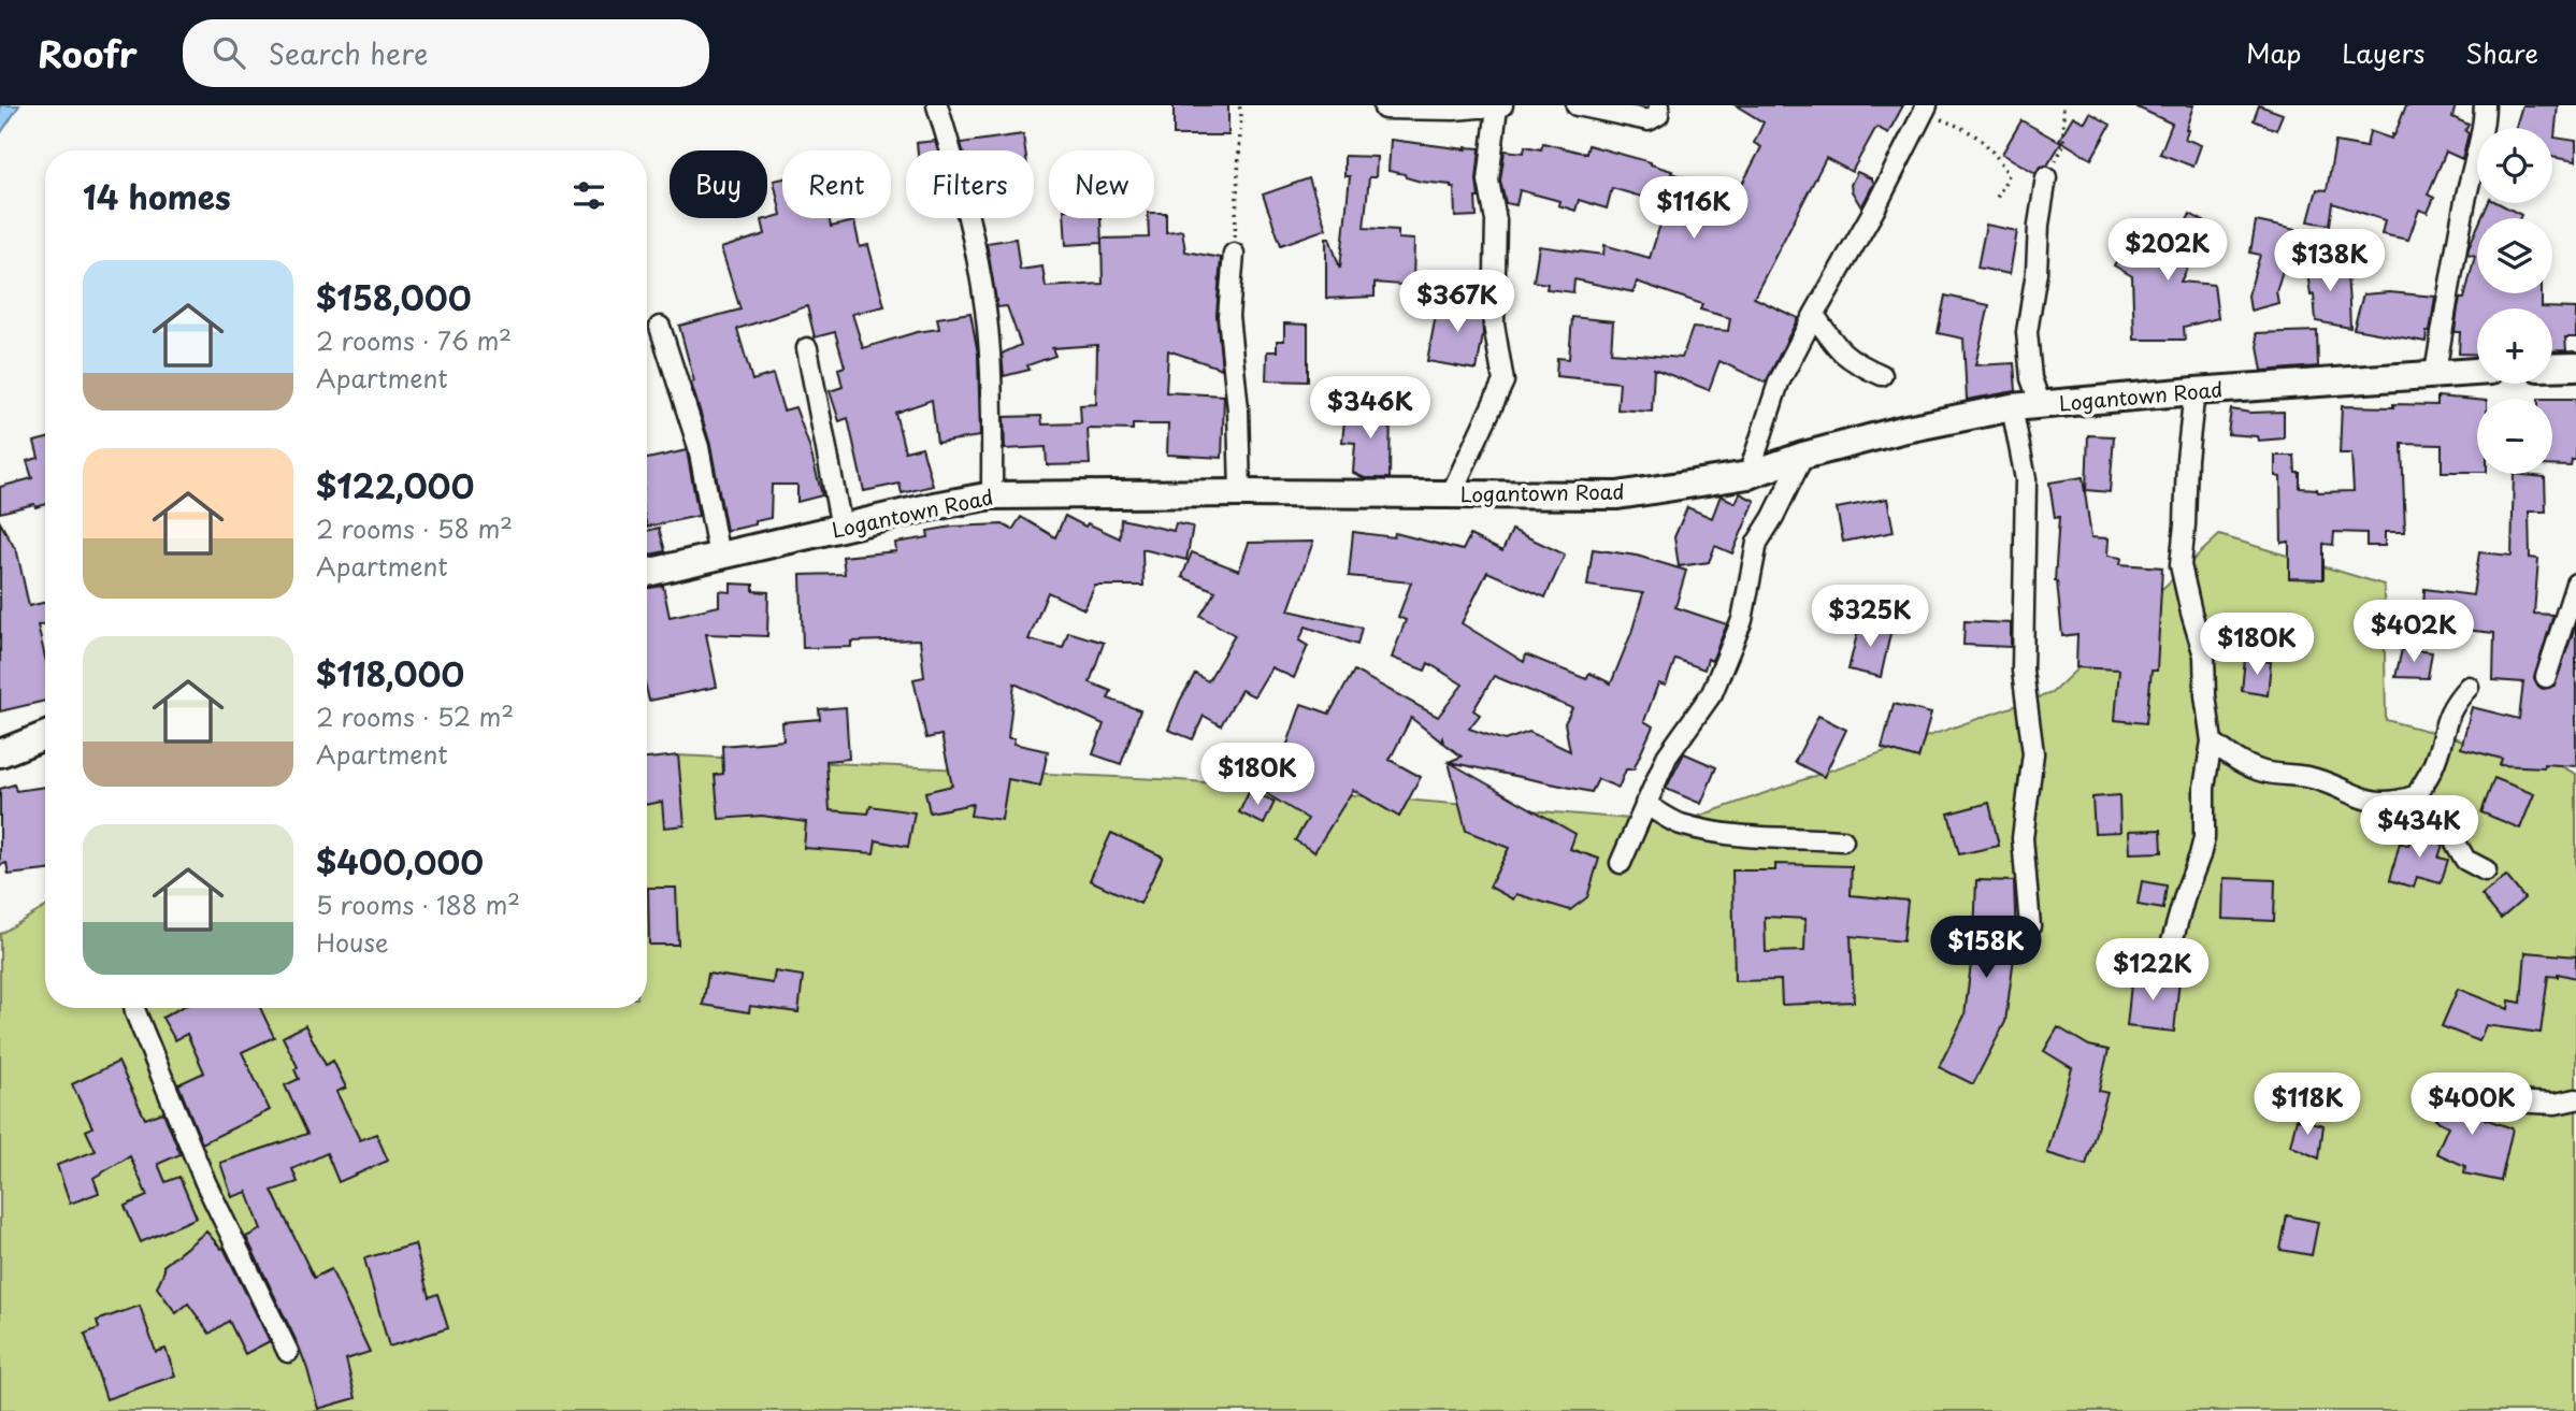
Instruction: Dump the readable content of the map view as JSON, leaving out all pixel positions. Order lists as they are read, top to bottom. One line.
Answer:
{"streets":{"street":["Logantown Road"]},"page":{"header":"Roofr","search":"Search here","nav":["Map","Layers","Share"],"map_buttons":["+","−"],"chip":["Buy","Rent","Filters","New"],"heading":"14 homes","price":["$116K","$202K","$138K","$367K","$346K","$325K","$402K","$180K","$180K","$434K","$158K","$122K","$118K","$400K"],"list":[{"name":"$158,000","note":"2 rooms · 76 m² · Apartment"},{"name":"$122,000","note":"2 rooms · 58 m² · Apartment"},{"name":"$118,000","note":"2 rooms · 52 m² · Apartment"},{"name":"$400,000","note":"5 rooms · 188 m² · House"}]}}
